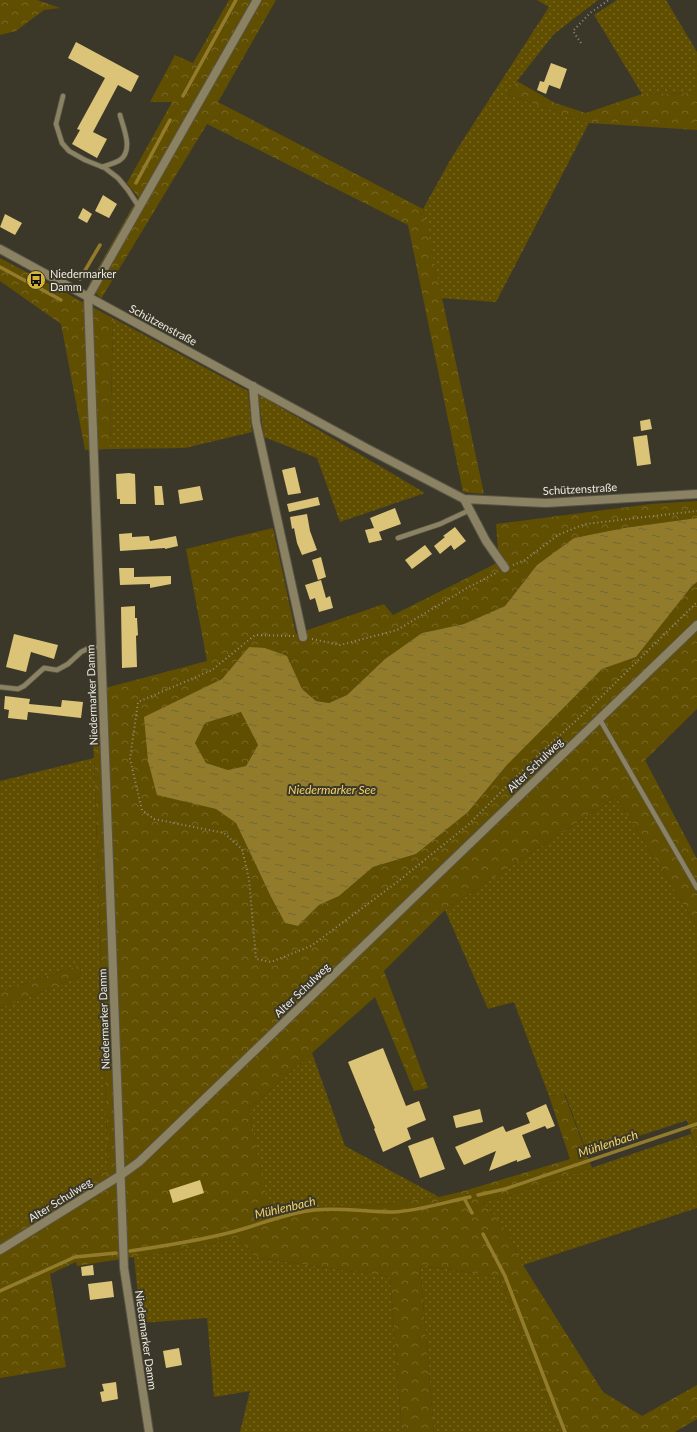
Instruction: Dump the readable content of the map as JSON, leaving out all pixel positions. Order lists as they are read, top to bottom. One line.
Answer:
{"streets":{"street":["Schützenstraße","Niedermarker Damm","Alter Schulweg"]},"crossings":[["Schützenstraße","Niedermarker Damm"],["Niedermarker Damm","Alter Schulweg"]],"water":["Niedermarker See","Mühlenbach"],"places":{"bus stop":["Niedermarker Damm"]}}
